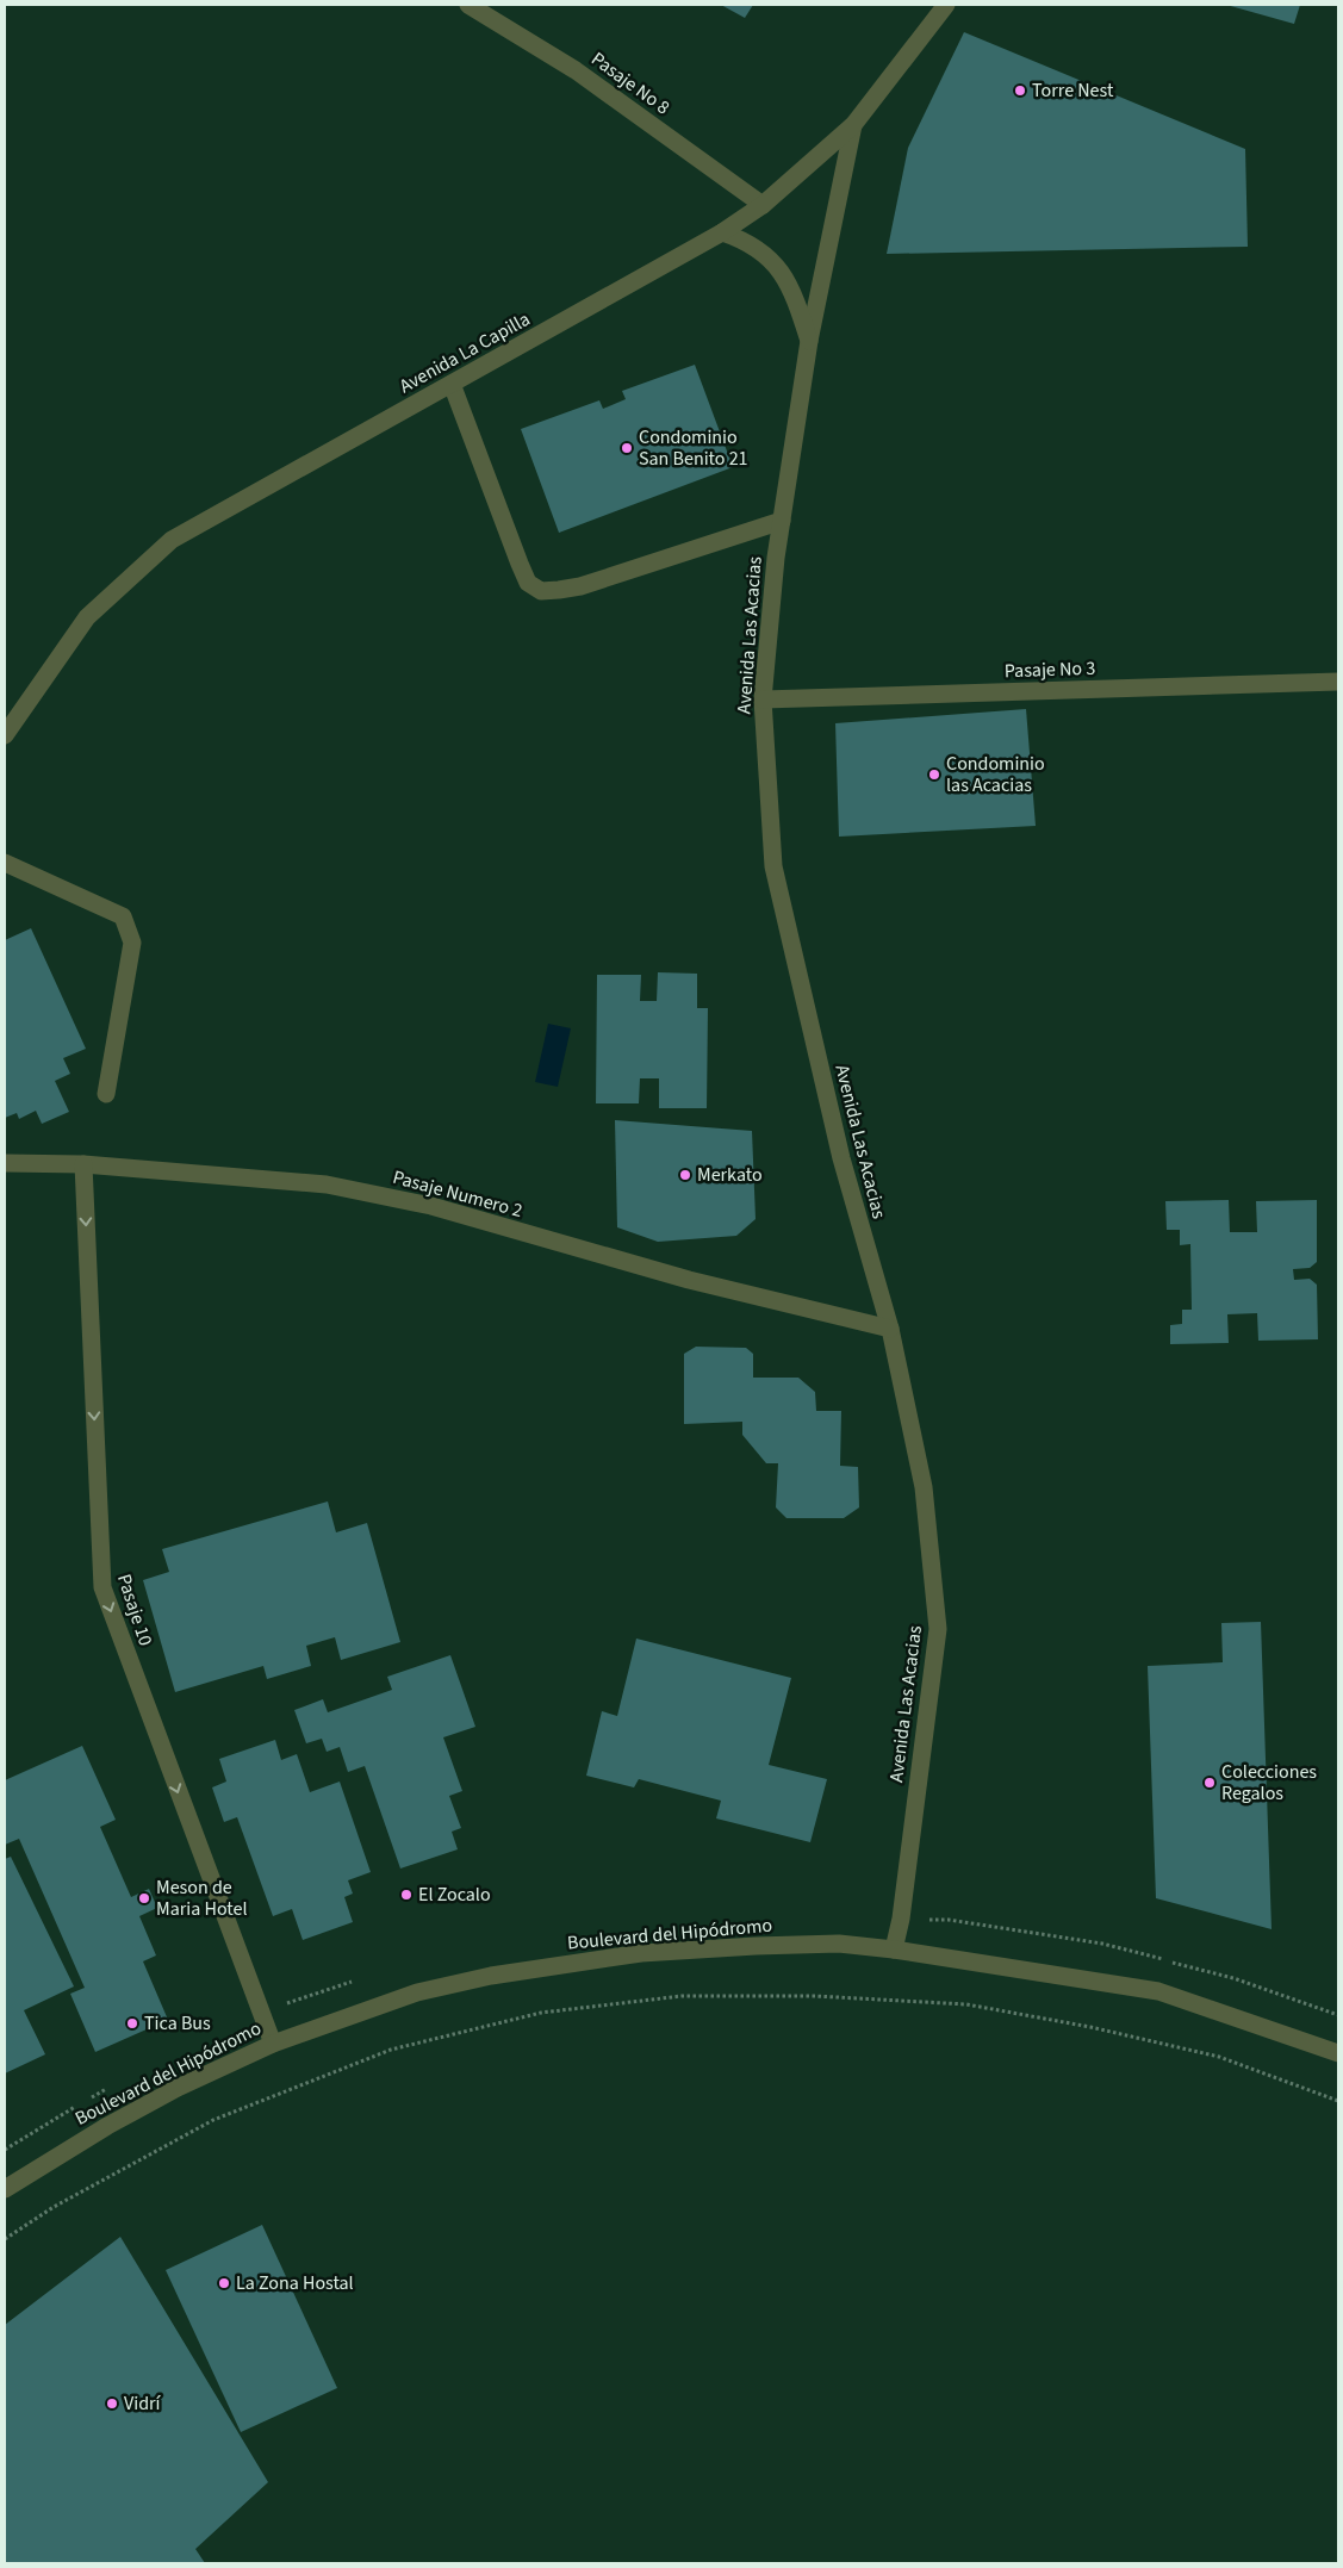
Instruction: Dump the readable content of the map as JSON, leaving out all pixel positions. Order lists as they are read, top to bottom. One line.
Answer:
{"streets":{"street":["Pasaje No 8","Avenida La Capilla","Avenida Las Acacias","Pasaje No 3","Pasaje Numero 2","Pasaje 10","Boulevard del Hipódromo"]},"crossings":[["Pasaje No 8","Avenida La Capilla"],["Avenida La Capilla","Avenida Las Acacias"],["Avenida Las Acacias","Pasaje No 3"],["Avenida Las Acacias","Pasaje Numero 2"],["Avenida Las Acacias","Boulevard del Hipódromo"],["Pasaje Numero 2","Pasaje 10"],["Pasaje 10","Boulevard del Hipódromo"]],"one_way":["Pasaje 10"],"places":["Torre Nest","Condominio San Benito 21","Condominio las Acacias","Merkato","Colecciones Regalos","El Zocalo","Meson de Maria Hotel","Tica Bus","La Zona Hostal","Vidrí"]}
